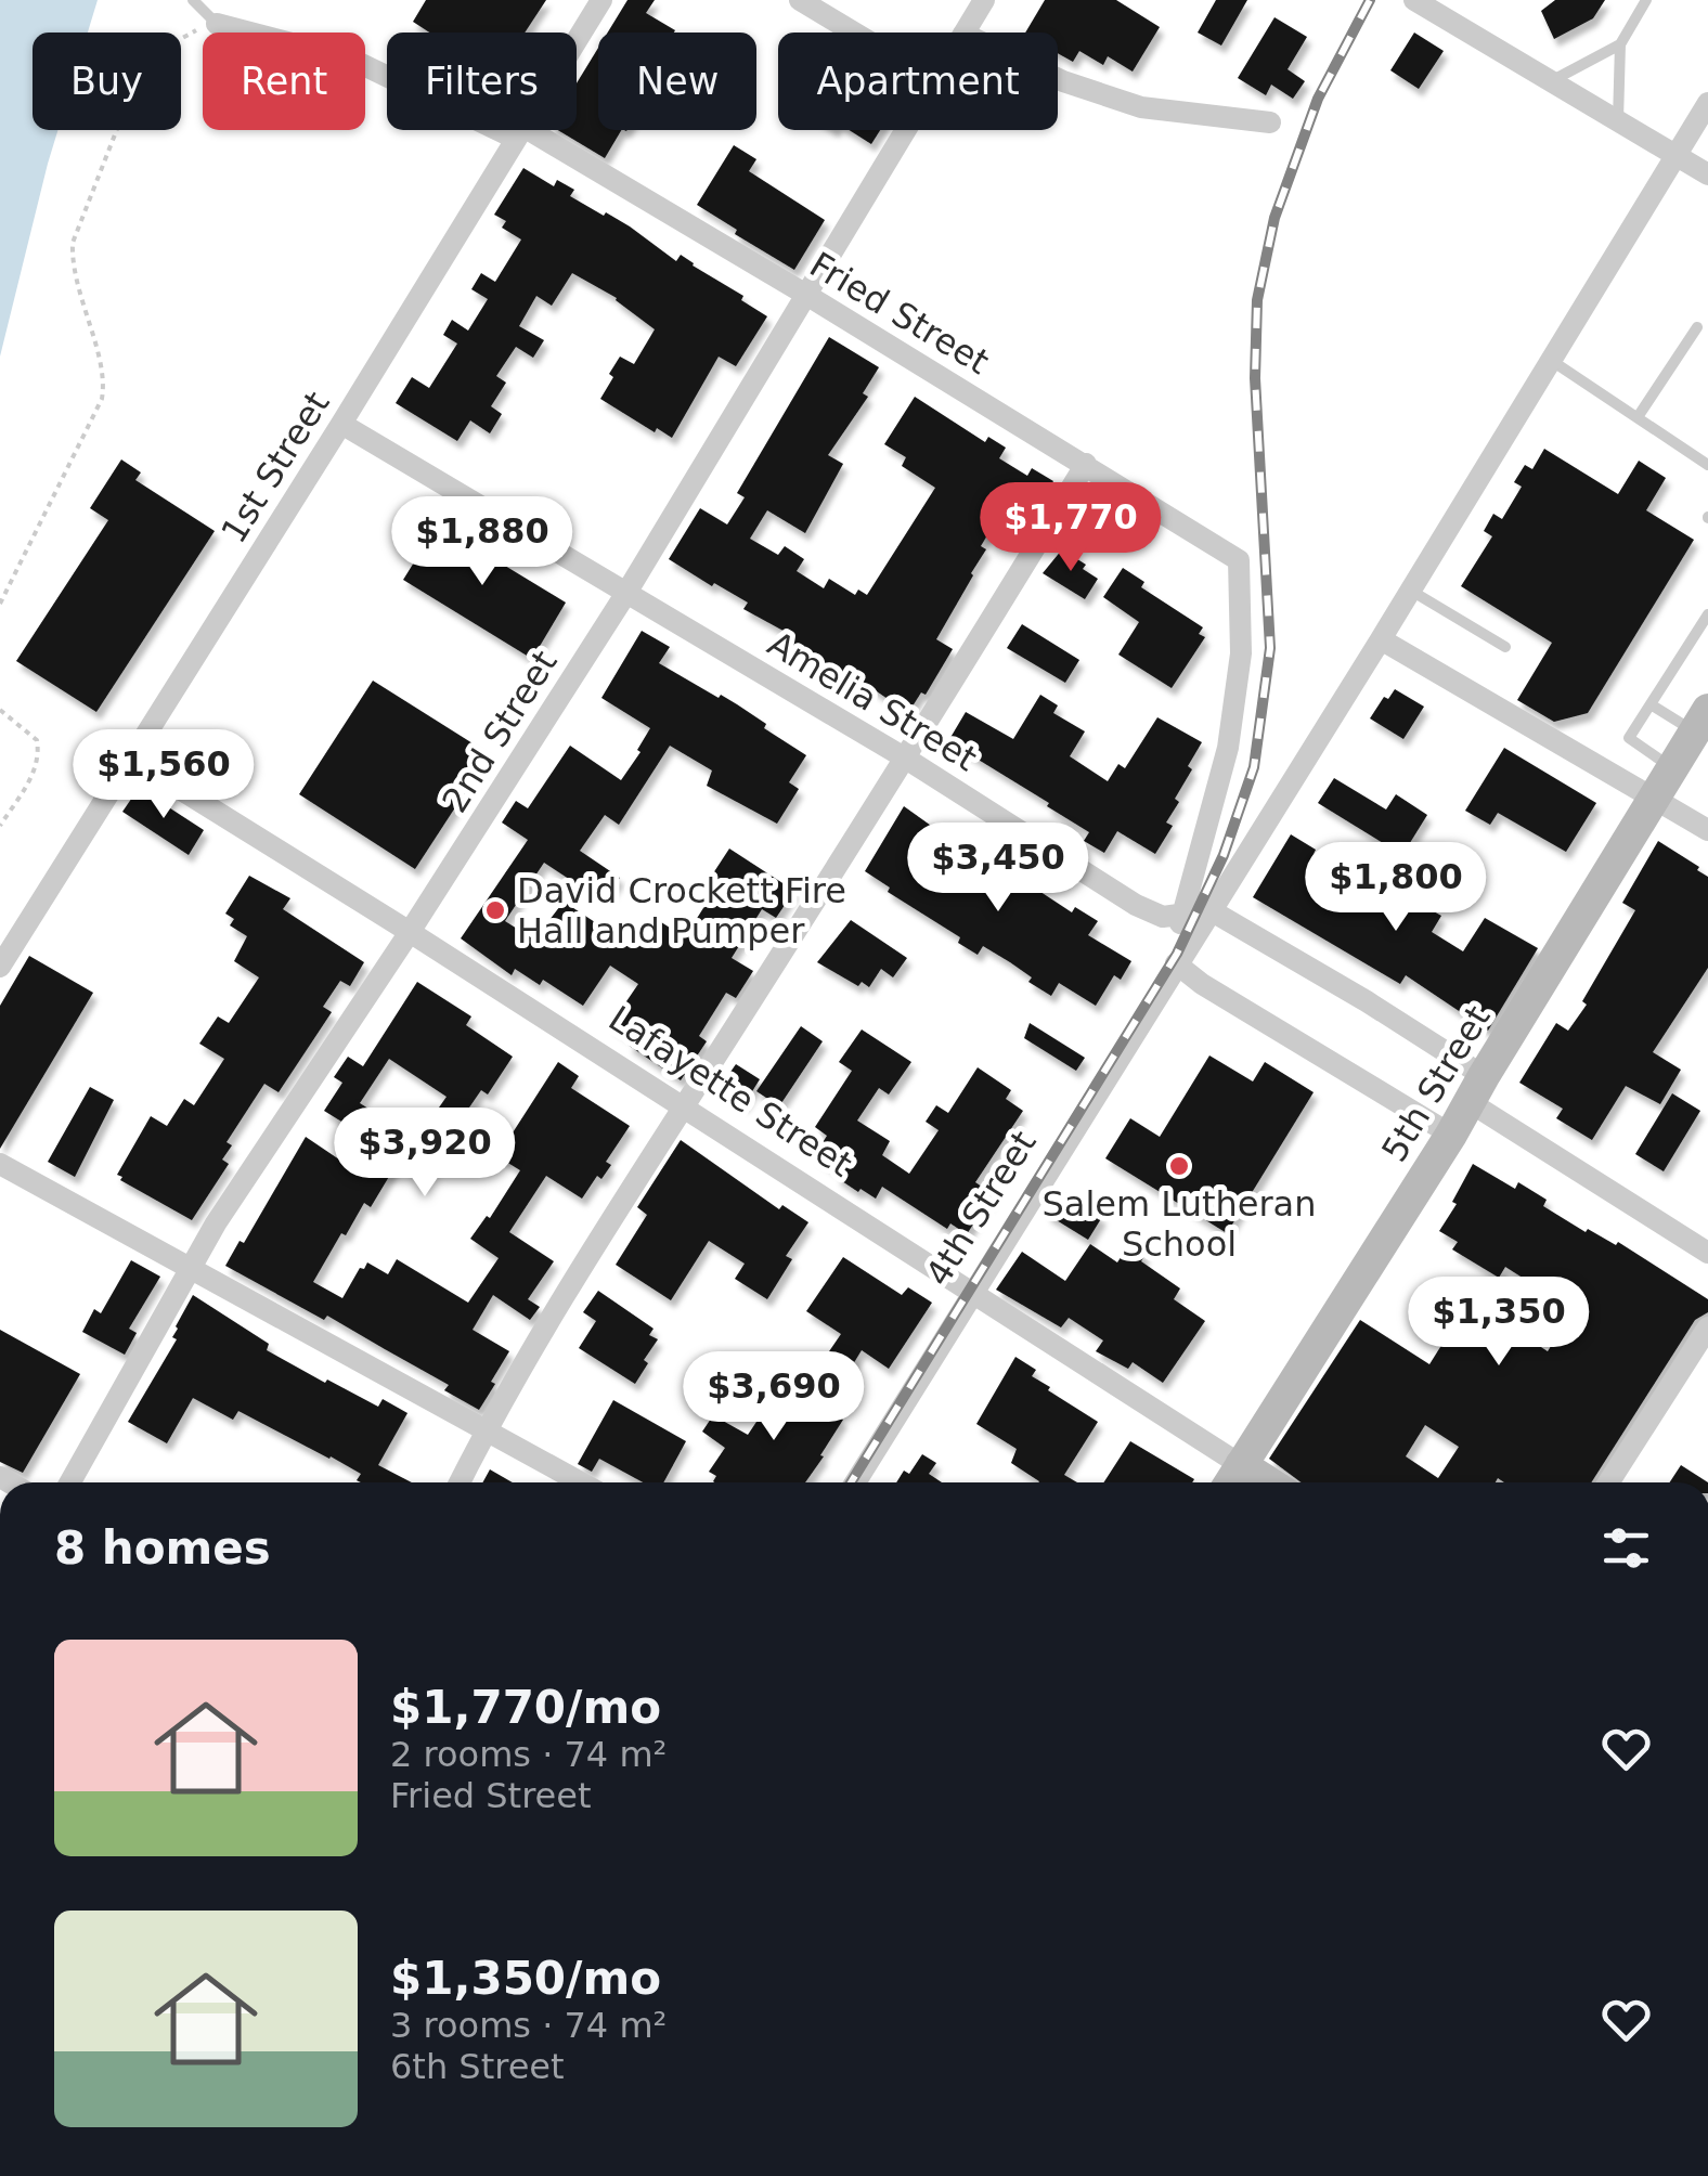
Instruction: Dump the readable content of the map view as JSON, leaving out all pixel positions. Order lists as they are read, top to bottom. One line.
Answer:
{"streets":{"main road":["5th Street"],"street":["Fried Street","1st Street","Amelia Street","2nd Street","Lafayette Street","4th Street"]},"crossings":[["Fried Street","1st Street"],["Fried Street","Amelia Street"],["Fried Street","2nd Street"],["1st Street","Amelia Street"],["1st Street","Lafayette Street"],["Amelia Street","2nd Street"],["Amelia Street","4th Street"],["2nd Street","Lafayette Street"],["5th Street","Lafayette Street"],["Lafayette Street","4th Street"]],"places":["David Crockett Fire Hall and Pumper","Salem Lutheran School"],"page":{"chip":["Buy","Rent","Filters","New","Apartment"],"price":["$1,770","$1,880","$1,560","$3,450","$1,800","$3,920","$1,350","$3,690"],"heading":"8 homes","list":[{"name":"$1,770/mo","note":"2 rooms · 74 m² · Fried Street"},{"name":"$1,350/mo","note":"3 rooms · 74 m² · 6th Street"}]}}
